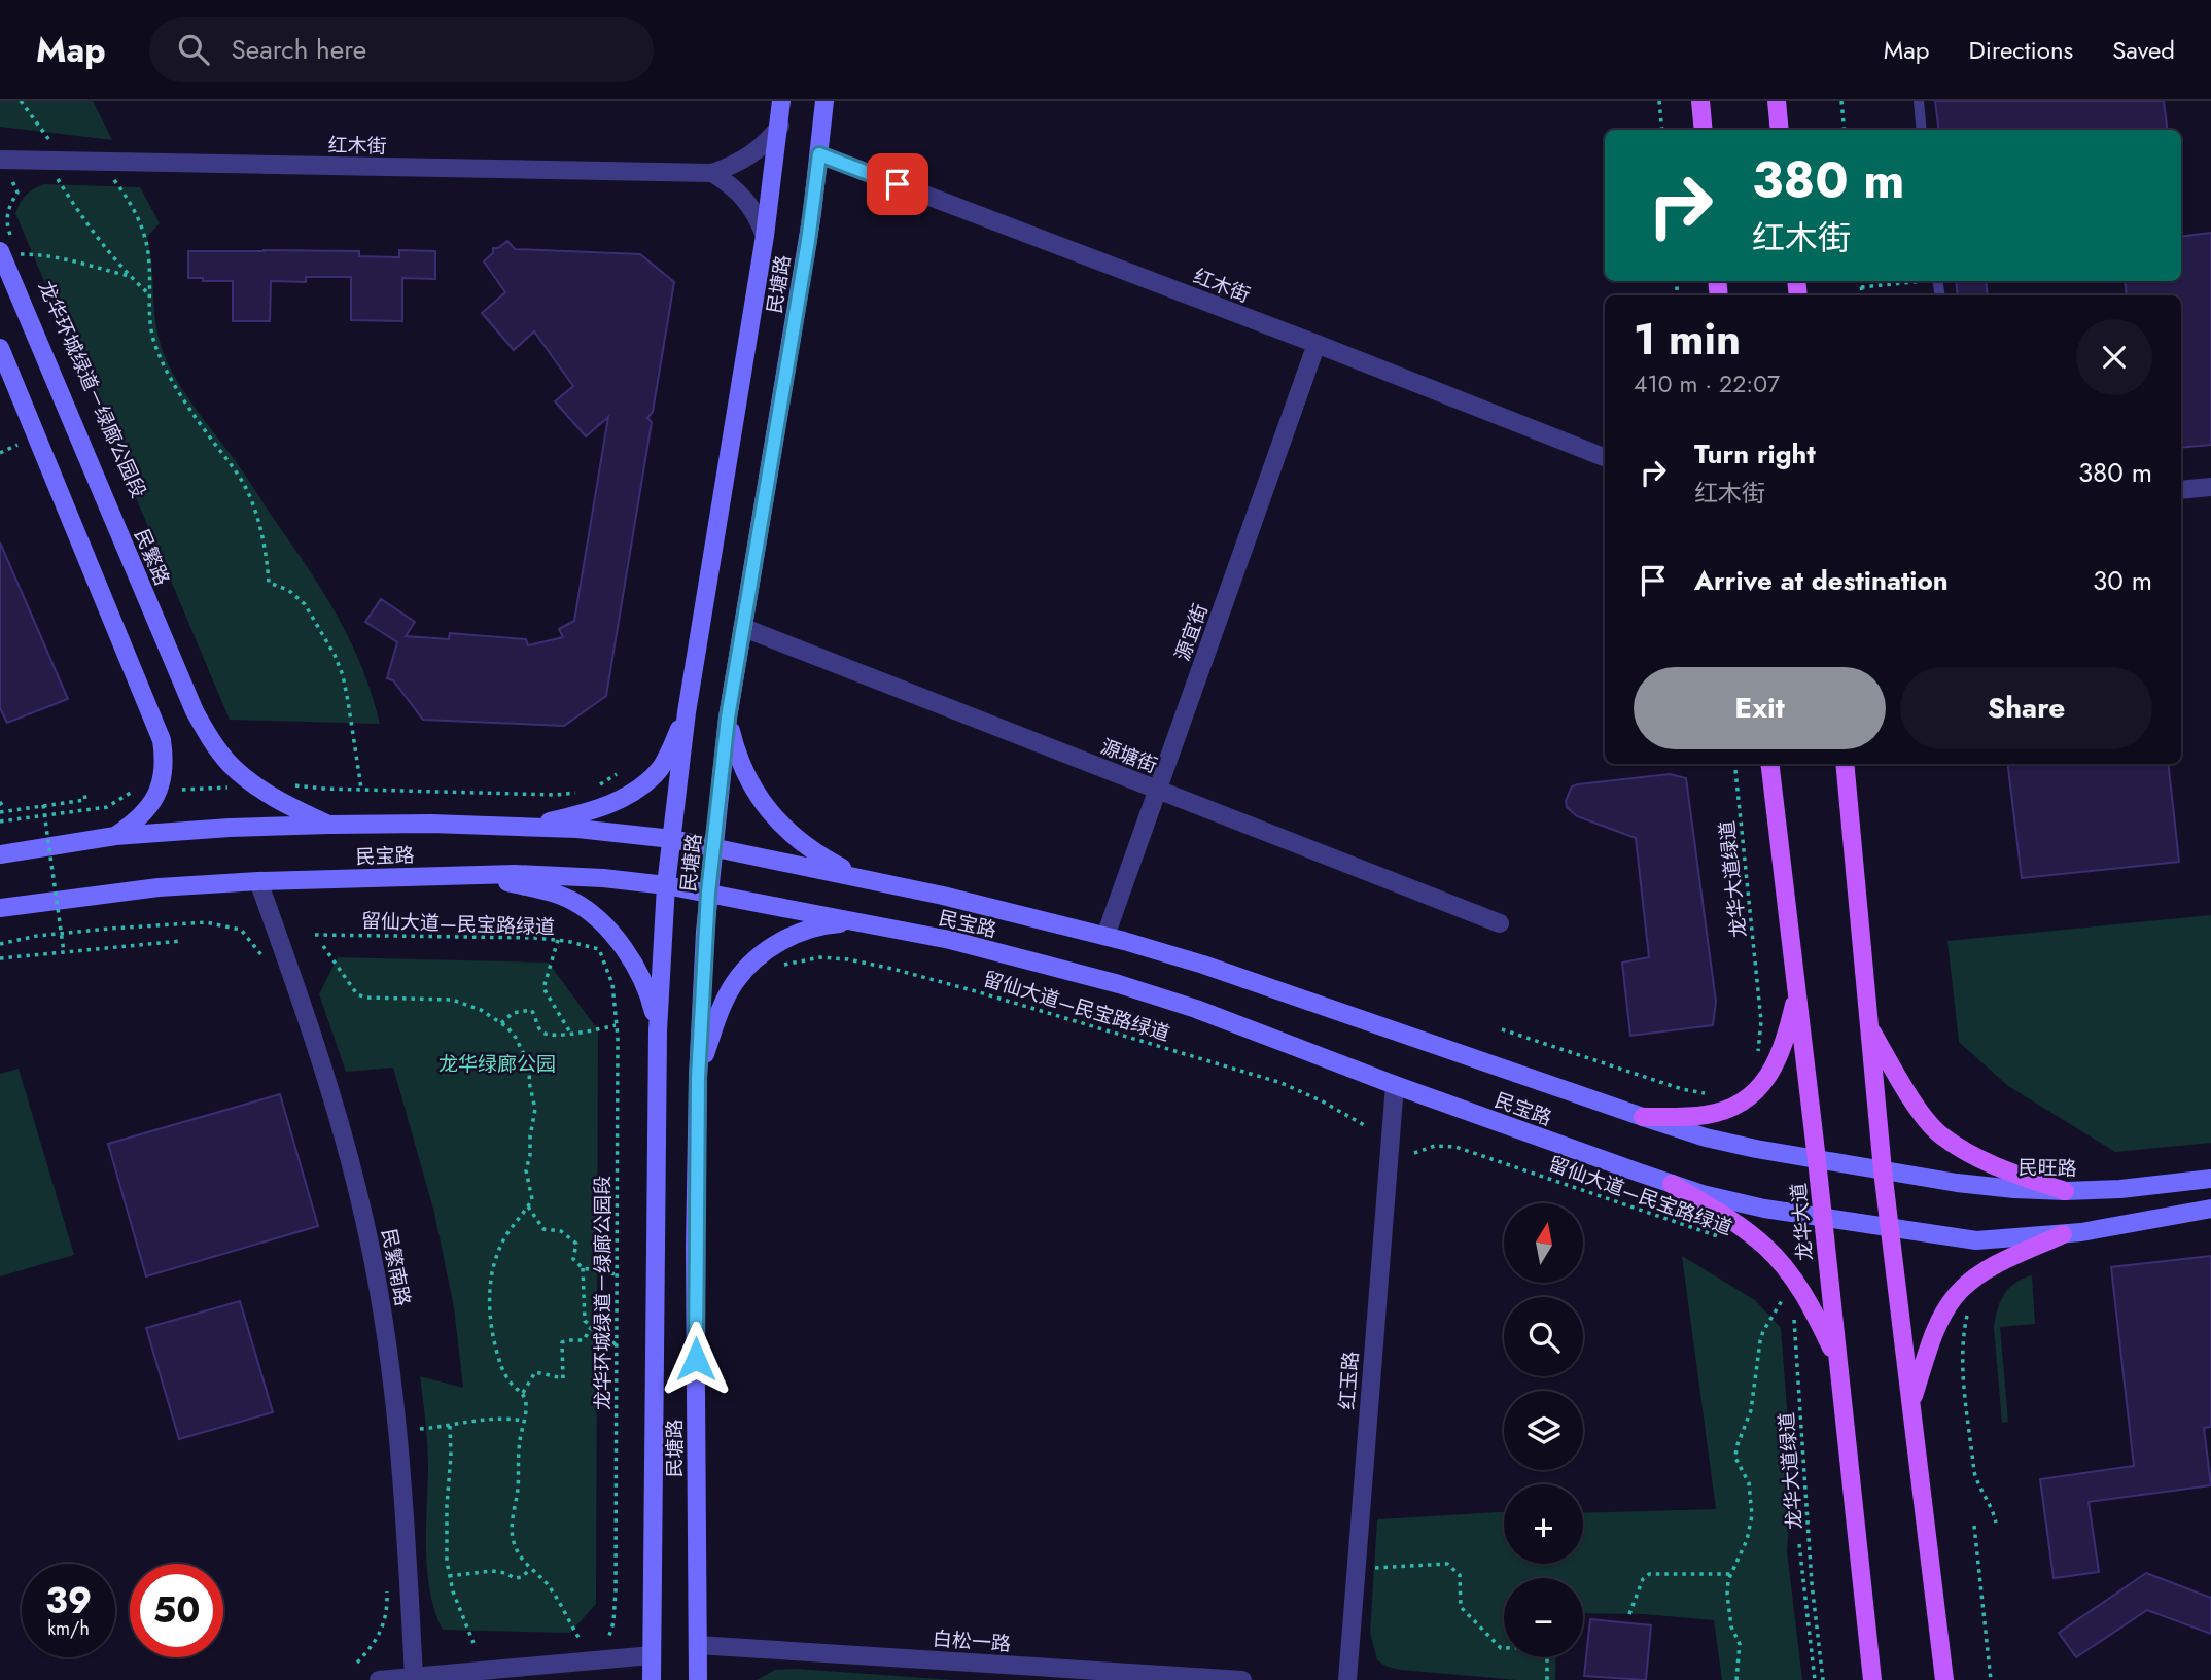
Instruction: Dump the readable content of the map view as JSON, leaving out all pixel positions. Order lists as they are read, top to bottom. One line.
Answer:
{"streets":{"main road":["民塘路","民繁路","民宝路","民旺路","龙华大道"],"street":["红木街","源宜街","源塘街","民繁南路","红玉路","白松一路"],"path":["龙华环城绿道－绿廊公园段","龙华大道绿道","留仙大道—民宝路绿道"]},"crossings":[["红木街","民塘路"],["红木街","源宜街"],["民塘路","源塘街"],["民塘路","民宝路"],["民塘路","白松一路"],["龙华环城绿道－绿廊公园段","留仙大道—民宝路绿道"],["民繁路","民宝路"],["源宜街","源塘街"],["源宜街","民宝路"],["民宝路","民旺路"],["民宝路","龙华大道"],["民宝路","民繁南路"],["民宝路","红玉路"]],"parks":["龙华绿廊公园"],"north":"top","page":{"header":"Map","search":"Search here","nav":["Map","Directions","Saved"],"turn":["380 m","红木街"],"heading":["1 min","410 m · 22:07"],"list":[{"name":"Turn right","note":"红木街","value":"380 m"},{"name":"Arrive at destination","value":"30 m"}],"buttons":["Exit","Share"],"map_buttons":["+","−"],"speed":"39 km/h","limit":"50"}}
